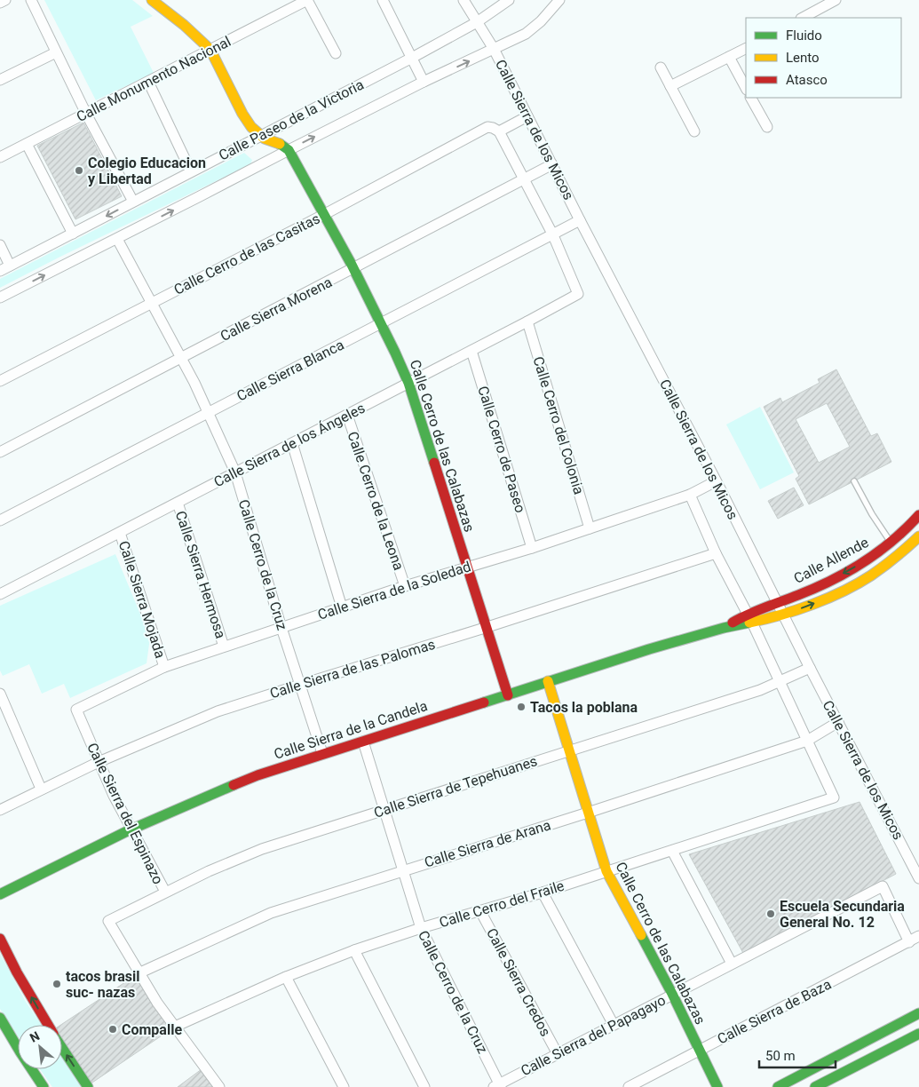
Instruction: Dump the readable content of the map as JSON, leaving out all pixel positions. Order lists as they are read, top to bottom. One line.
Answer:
{"streets":{"street":["Calle Monumento Nacional","Calle Paseo de la Victoria","Calle Sierra de los Micos","Calle Cerro de las Casitas","Calle Sierra Morena","Calle Sierra Blanca","Calle Cerro del Colonia","Calle Sierra de los Ángeles","Calle Cerro de las Calabazas","Calle Cerro de Paseo","Calle Cerro de la Leona","Calle Allende","Calle Cerro de la Cruz","Calle Sierra Hermosa","Calle Sierra de la Soledad","Calle Sierra Mojada","Calle Sierra de las Palomas","Calle Sierra de la Candela","Calle Sierra de Tepehuanes","Calle Sierra del Espinazo","Calle Sierra de Arana","Calle Cerro del Fraile","Calle Sierra Credos","Calle Sierra de Baza","Calle Sierra del Papagayo"]},"crossings":[["Calle Paseo de la Victoria","Calle Sierra de los Micos"],["Calle Paseo de la Victoria","Calle Cerro de las Calabazas"],["Calle Paseo de la Victoria","Calle Cerro de la Cruz"],["Calle Sierra de los Micos","Calle Cerro de las Casitas"],["Calle Sierra de los Micos","Calle Sierra Morena"],["Calle Sierra de los Micos","Calle Sierra Blanca"],["Calle Sierra de los Micos","Calle Allende"],["Calle Sierra de los Micos","Calle Sierra de la Soledad"],["Calle Sierra de los Micos","Calle Sierra de Tepehuanes"],["Calle Sierra de los Micos","Calle Sierra de Arana"],["Calle Cerro de las Casitas","Calle Cerro de las Calabazas"],["Calle Cerro de las Casitas","Calle Cerro de la Cruz"],["Calle Sierra Morena","Calle Cerro de las Calabazas"],["Calle Sierra Morena","Calle Cerro de la Cruz"],["Calle Sierra Blanca","Calle Sierra de los Ángeles"],["Calle Sierra Blanca","Calle Cerro de las Calabazas"],["Calle Sierra Blanca","Calle Cerro de la Cruz"],["Calle Cerro del Colonia","Calle Sierra de los Ángeles"],["Calle Cerro del Colonia","Calle Sierra de la Soledad"],["Calle Sierra de los Ángeles","Calle Cerro de las Calabazas"],["Calle Sierra de los Ángeles","Calle Cerro de Paseo"],["Calle Sierra de los Ángeles","Calle Cerro de la Leona"],["Calle Sierra de los Ángeles","Calle Cerro de la Cruz"],["Calle Sierra de los Ángeles","Calle Sierra Hermosa"],["Calle Sierra de los Ángeles","Calle Sierra Mojada"],["Calle Cerro de las Calabazas","Calle Sierra de la Soledad"],["Calle Cerro de las Calabazas","Calle Sierra de las Palomas"],["Calle Cerro de las Calabazas","Calle Sierra de la Candela"],["Calle Cerro de las Calabazas","Calle Sierra de Tepehuanes"],["Calle Cerro de las Calabazas","Calle Sierra de Arana"],["Calle Cerro de las Calabazas","Calle Cerro del Fraile"],["Calle Cerro de las Calabazas","Calle Sierra de Baza"],["Calle Cerro de las Calabazas","Calle Sierra del Papagayo"],["Calle Cerro de Paseo","Calle Sierra de la Soledad"],["Calle Cerro de la Leona","Calle Sierra de la Soledad"],["Calle Allende","Calle Sierra de la Candela"],["Calle Cerro de la Cruz","Calle Sierra de la Soledad"],["Calle Cerro de la Cruz","Calle Sierra de las Palomas"],["Calle Cerro de la Cruz","Calle Sierra de la Candela"],["Calle Cerro de la Cruz","Calle Sierra de Tepehuanes"],["Calle Cerro de la Cruz","Calle Sierra de Arana"],["Calle Cerro de la Cruz","Calle Cerro del Fraile"],["Calle Cerro de la Cruz","Calle Sierra del Papagayo"],["Calle Sierra Hermosa","Calle Sierra de la Soledad"],["Calle Sierra de la Soledad","Calle Sierra Mojada"],["Calle Sierra de la Soledad","Calle Sierra del Espinazo"],["Calle Sierra de las Palomas","Calle Sierra del Espinazo"],["Calle Sierra de la Candela","Calle Sierra del Espinazo"],["Calle Sierra de Tepehuanes","Calle Sierra del Espinazo"],["Calle Sierra de Tepehuanes","Calle Sierra de Arana"],["Calle Sierra de Arana","Calle Cerro del Fraile"],["Calle Cerro del Fraile","Calle Sierra Credos"],["Calle Sierra Credos","Calle Sierra del Papagayo"],["Calle Sierra de Baza","Calle Sierra del Papagayo"]],"places":["Colegio Educacion y Libertad","Tacos la poblana","Escuela Secundaria General No. 12","tacos brasil suc- nazas","Compalle"],"legend":["Fluido","Lento","Atasco"],"scale_bar":"50 m","north":"top left"}
